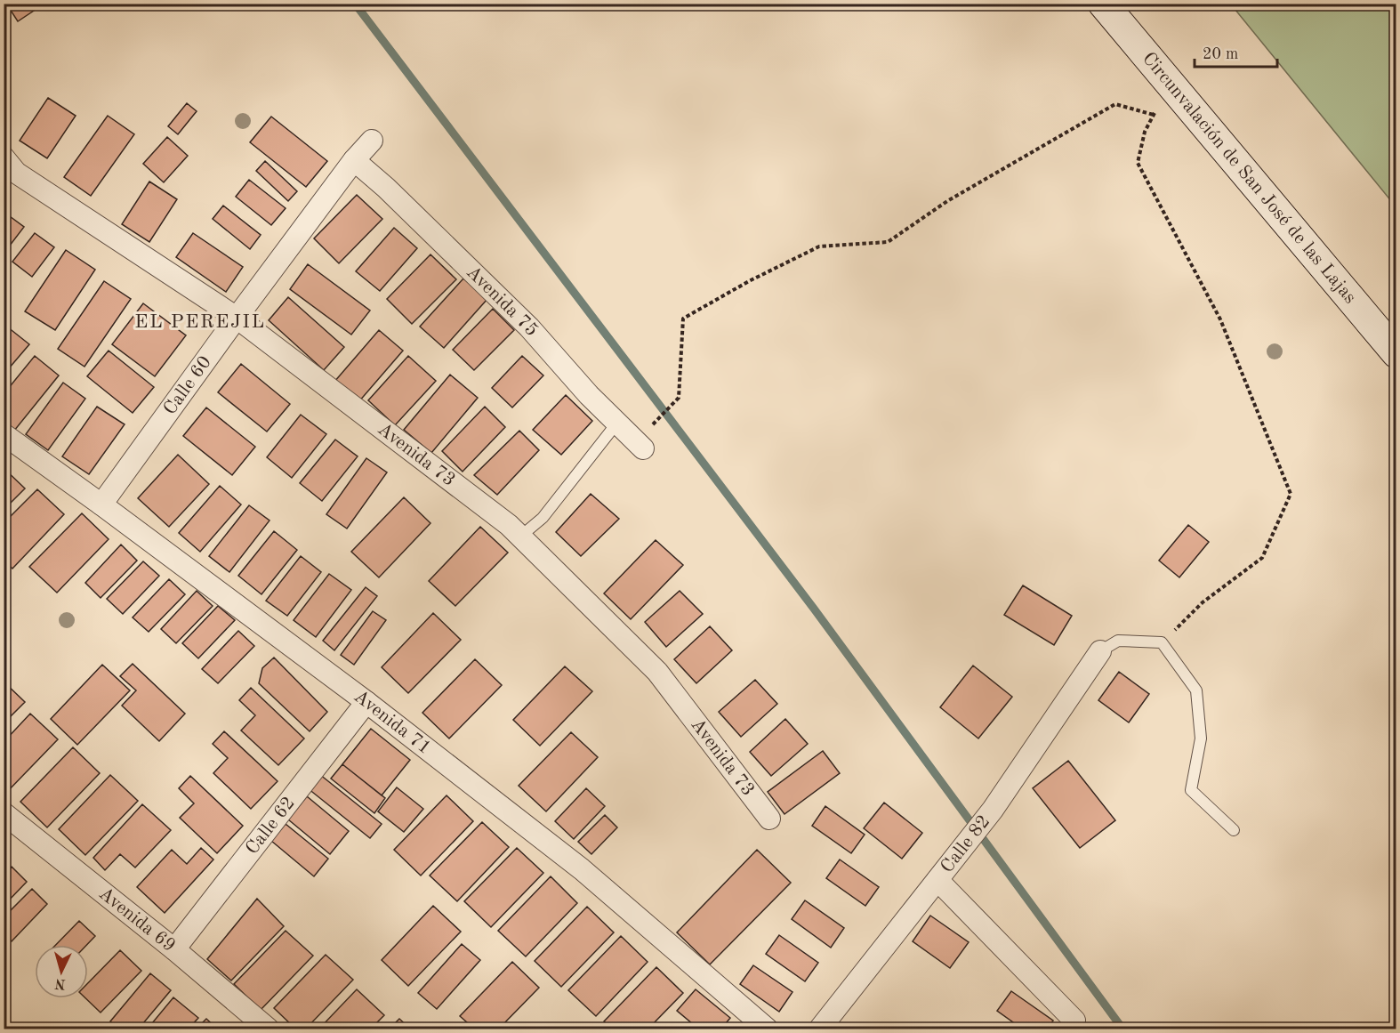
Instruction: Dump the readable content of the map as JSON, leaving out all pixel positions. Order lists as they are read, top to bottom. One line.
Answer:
{"streets":{"main road":["Circunvalación de San José de las Lajas"],"street":["Avenida 75","Calle 60","Avenida 73","Avenida 71","Calle 62","Calle 82","Avenida 69"]},"crossings":[["Avenida 75","Calle 60"],["Calle 60","Avenida 73"],["Calle 60","Avenida 71"],["Avenida 71","Calle 62"],["Calle 62","Avenida 69"]],"districts":["EL PEREJIL"],"scale_bar":"20 m","north":"bottom"}
